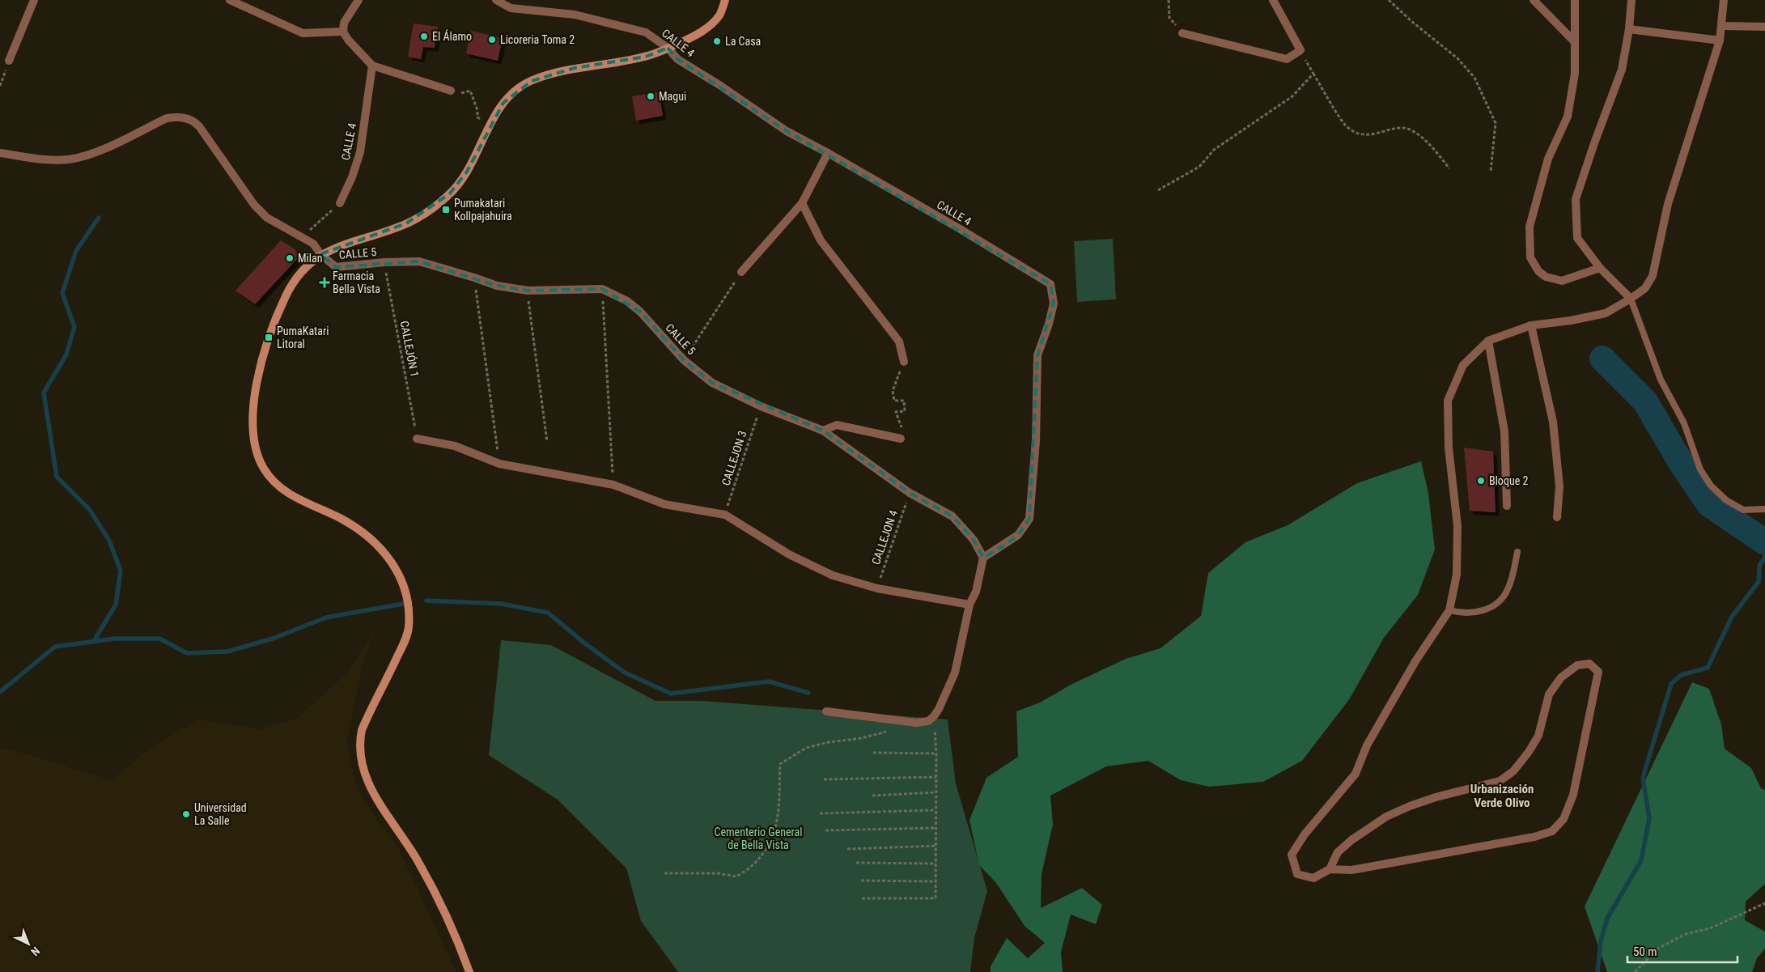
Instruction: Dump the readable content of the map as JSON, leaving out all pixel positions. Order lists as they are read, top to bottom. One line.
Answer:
{"streets":{"street":["CALLE 4","CALLE 5"],"path":["CALLEJÓN 1","CALLEJON 3","CALLEJON 4"]},"crossings":[["CALLE 4","CALLE 5"],["CALLE 5","CALLEJÓN 1"],["CALLE 5","CALLEJON 3"],["CALLE 5","CALLEJON 4"]],"districts":["Urbanización Verde Olivo"],"parks":["Cementerio General de Bella Vista"],"places":{"other":["El Álamo","Licoreria Toma 2","La Casa","Magui","Milan","Bloque 2","Universidad La Salle"],"transit":["Pumakatari Kollpajahuira","PumaKatari Litoral"],"health":["Farmacia Bella Vista"]},"scale_bar":"50 m","north":"bottom right"}
